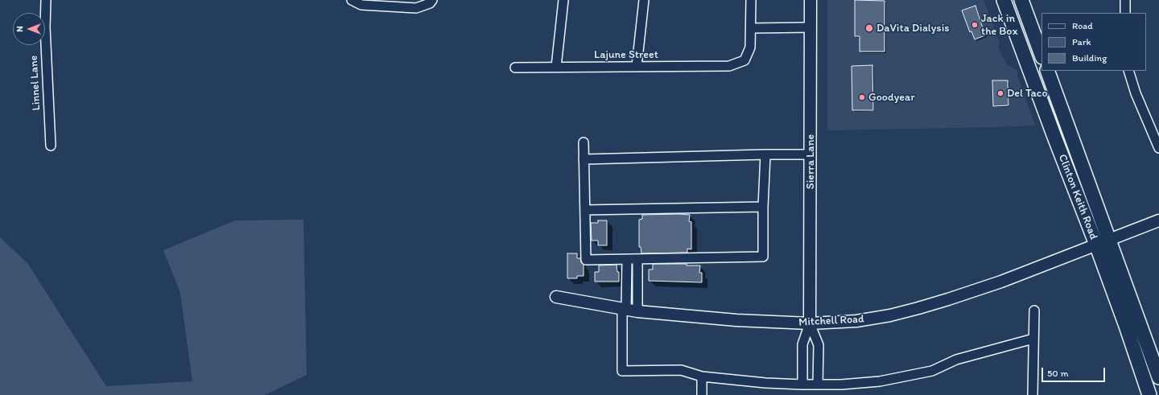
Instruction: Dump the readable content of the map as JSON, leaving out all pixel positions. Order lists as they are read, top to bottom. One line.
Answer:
{"streets":{"main road":["Clinton Keith Road"],"street":["Lajune Street","Linnel Lane","Sierra Lane","Mitchell Road"]},"crossings":[["Sierra Lane","Mitchell Road"],["Clinton Keith Road","Mitchell Road"]],"places":["Jack in the Box","DaVita Dialysis","Del Taco","Goodyear"],"legend":["Road","Park","Building"],"scale_bar":"50 m","north":"left"}
